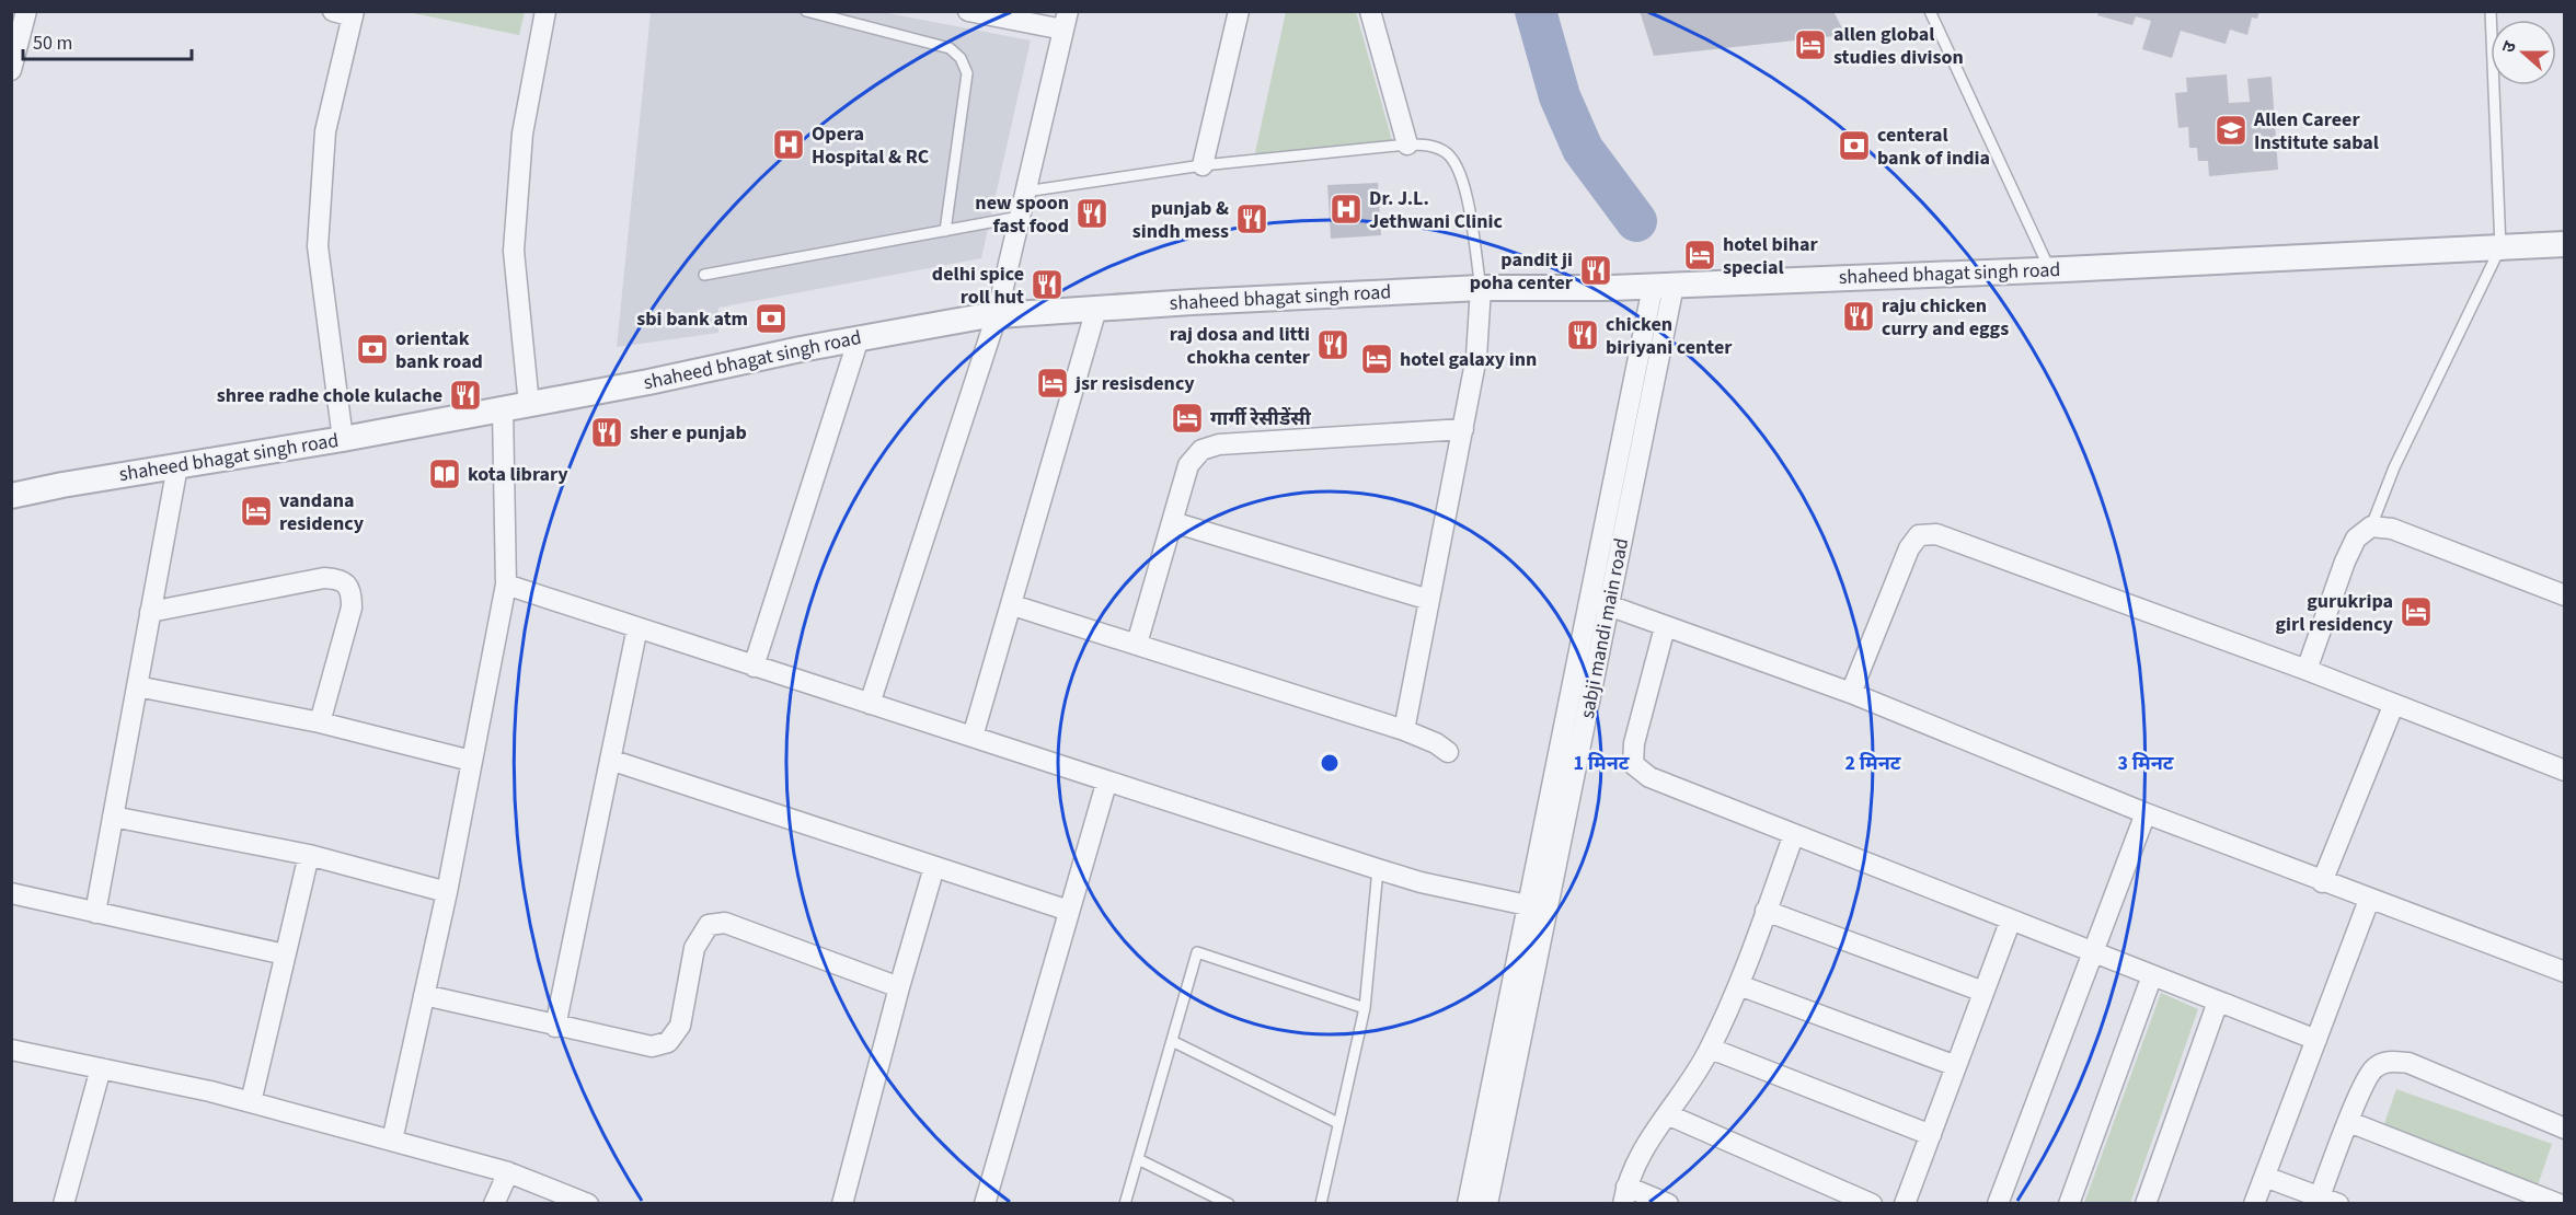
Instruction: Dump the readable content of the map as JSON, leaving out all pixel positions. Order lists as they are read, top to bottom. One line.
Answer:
{"streets":{"street":["shaheed bhagat singh road","sabji mandi main road"]},"crossings":[["shaheed bhagat singh road","sabji mandi main road"]],"places":{"hotel":["allen global studies divison","hotel bihar special","hotel galaxy inn","jsr resisdency","गार्गी रेसीडेंसी","vandana residency","gurukripa girl residency"],"school or university":["Allen Career Institute sabal"],"hospital":["Opera Hospital & RC","Dr. J.L. Jethwani Clinic"],"bank":["centeral bank of india","sbi bank atm","orientak bank road"],"restaurant":["new spoon fast food","punjab & sindh mess","pandit ji poha center","delhi spice roll hut","raju chicken curry and eggs","chicken biriyani center","raj dosa and litti chokha center","shree radhe chole kulache","sher e punjab"],"library":["kota library"]},"scale_bar":"50 m","north":"left","rings":["1 मिनट","2 मिनट","3 मिनट"]}
